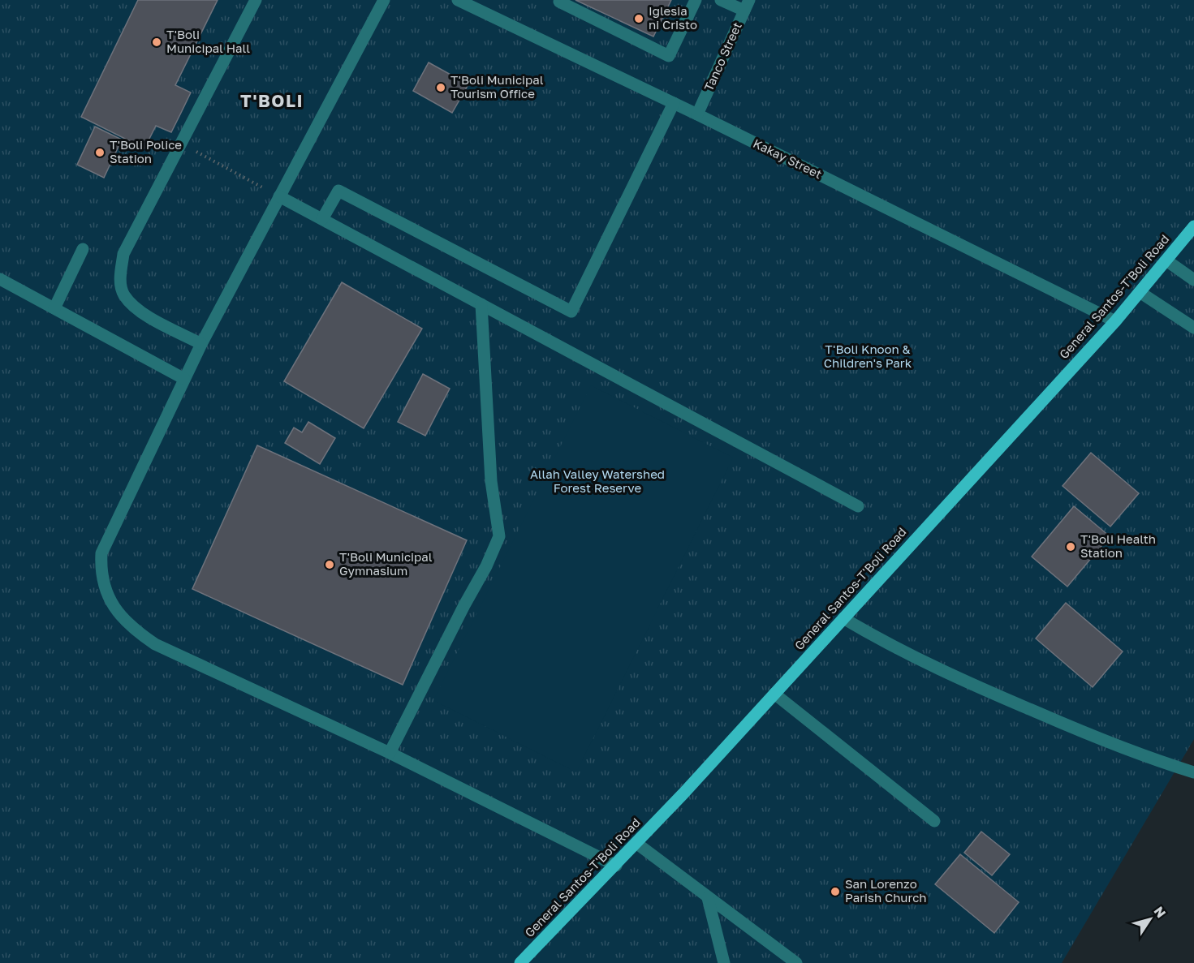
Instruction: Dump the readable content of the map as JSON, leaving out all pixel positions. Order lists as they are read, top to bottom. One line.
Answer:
{"streets":{"main road":["General Santos-T'Boli Road"],"street":["Tanco Street","Kakay Street"]},"crossings":[["Tanco Street","Kakay Street"],["Kakay Street","General Santos-T'Boli Road"]],"districts":["T'BOLI"],"parks":["T'Boli Knoon & Children's Park","Allah Valley Watershed Forest Reserve"],"places":["Iglesia ni Cristo","T'Boli Municipal Hall","T'Boli Municipal Tourism Office","T'Boli Police Station","T'Boli Health Station","T'Boli Municipal Gymnasium","San Lorenzo Parish Church"],"north":"top right"}
